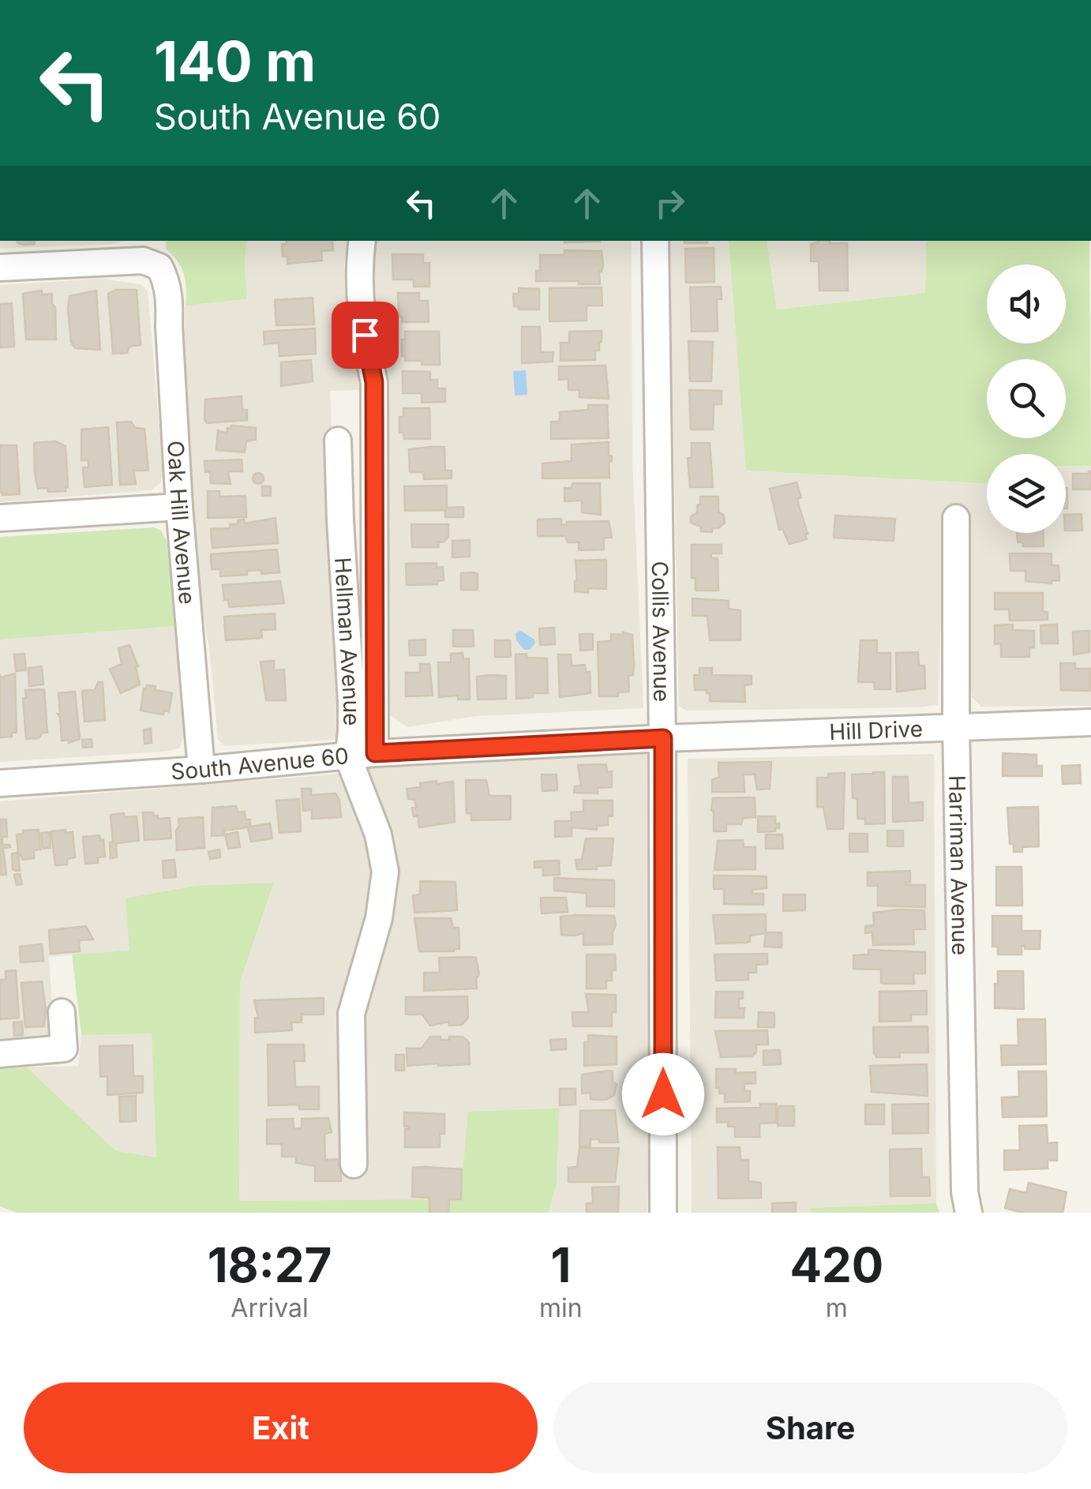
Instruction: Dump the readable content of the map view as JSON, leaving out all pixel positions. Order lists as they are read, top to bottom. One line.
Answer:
{"streets":{"street":["Oak Hill Avenue","Collis Avenue","Hellman Avenue","Hill Drive","South Avenue 60","Harriman Avenue"]},"crossings":[["Oak Hill Avenue","South Avenue 60"],["Collis Avenue","Hill Drive"],["Collis Avenue","South Avenue 60"],["Hellman Avenue","South Avenue 60"],["Hill Drive","South Avenue 60"],["Hill Drive","Harriman Avenue"]],"page":{"turn":["140 m","South Avenue 60"],"eta":["18:27","Arrival","1","min","420","m"],"buttons":["Exit","Share"]}}
